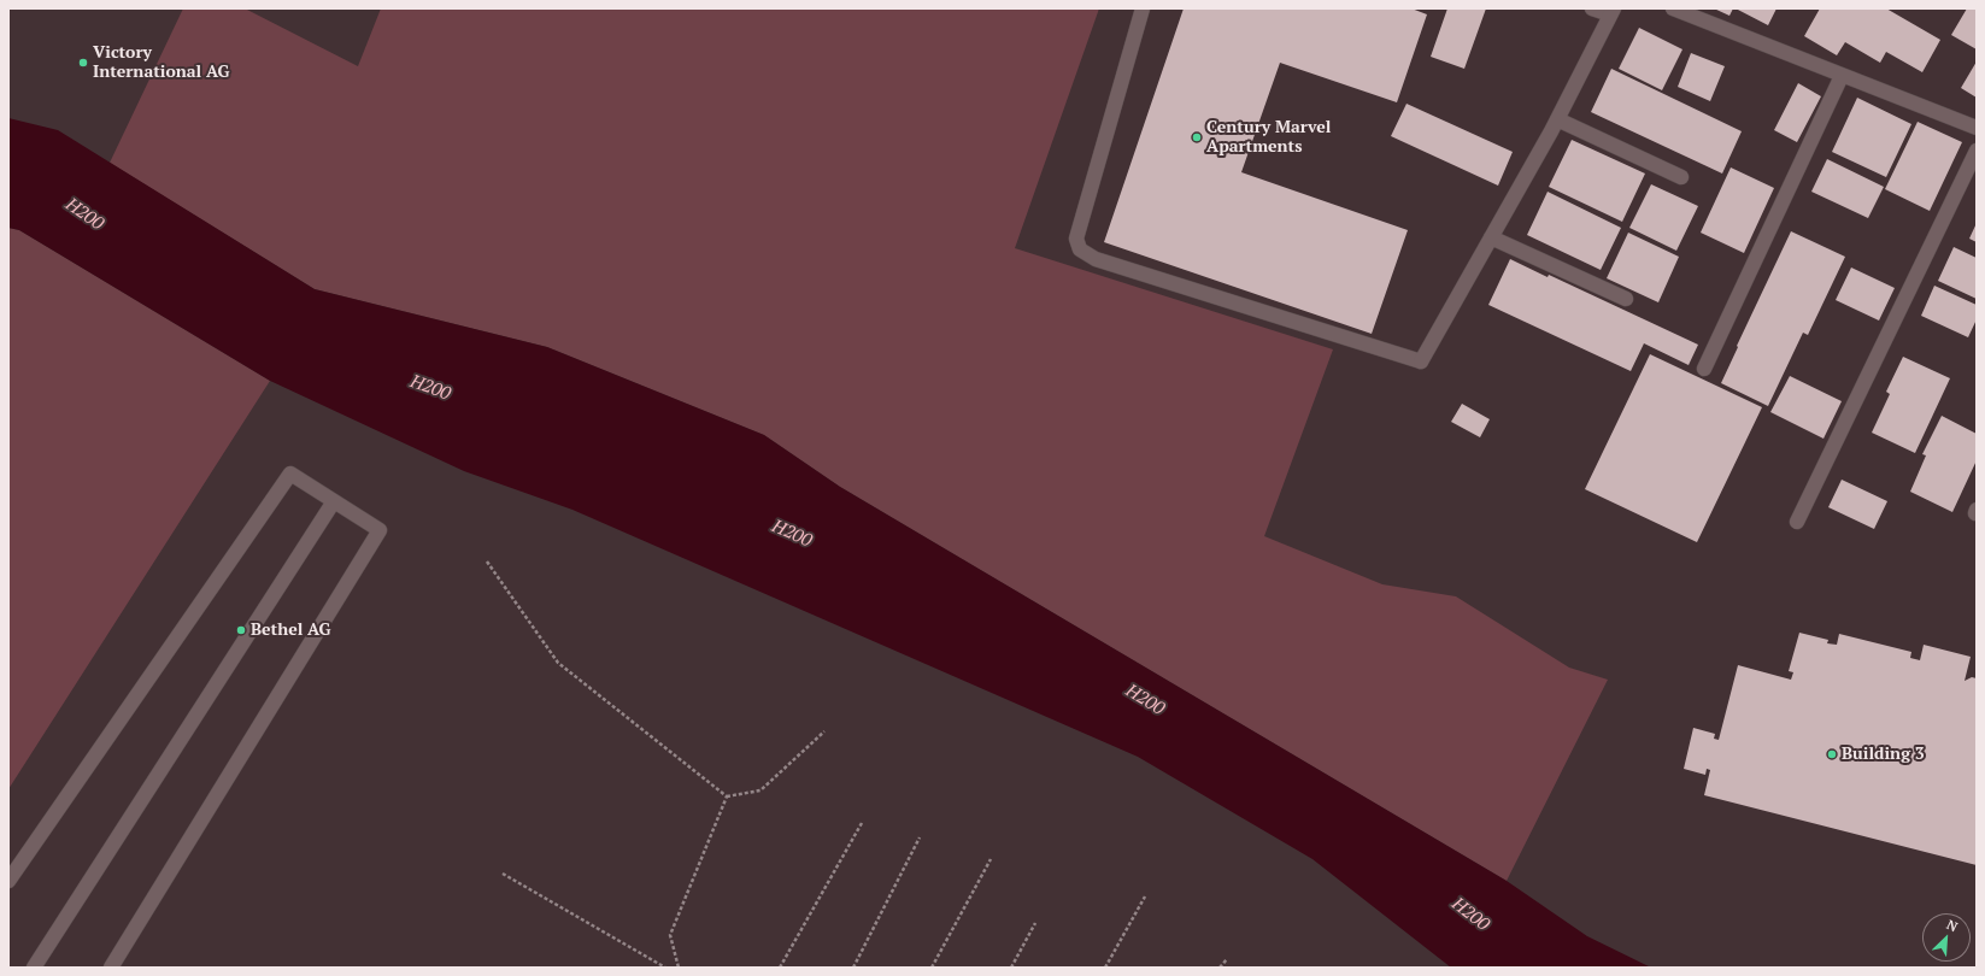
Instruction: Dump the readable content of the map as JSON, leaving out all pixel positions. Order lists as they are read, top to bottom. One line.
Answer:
{"water":["H200"],"places":["Victory International AG","Century Marvel Apartments","Bethel AG","Building 3"],"north":"top right"}
